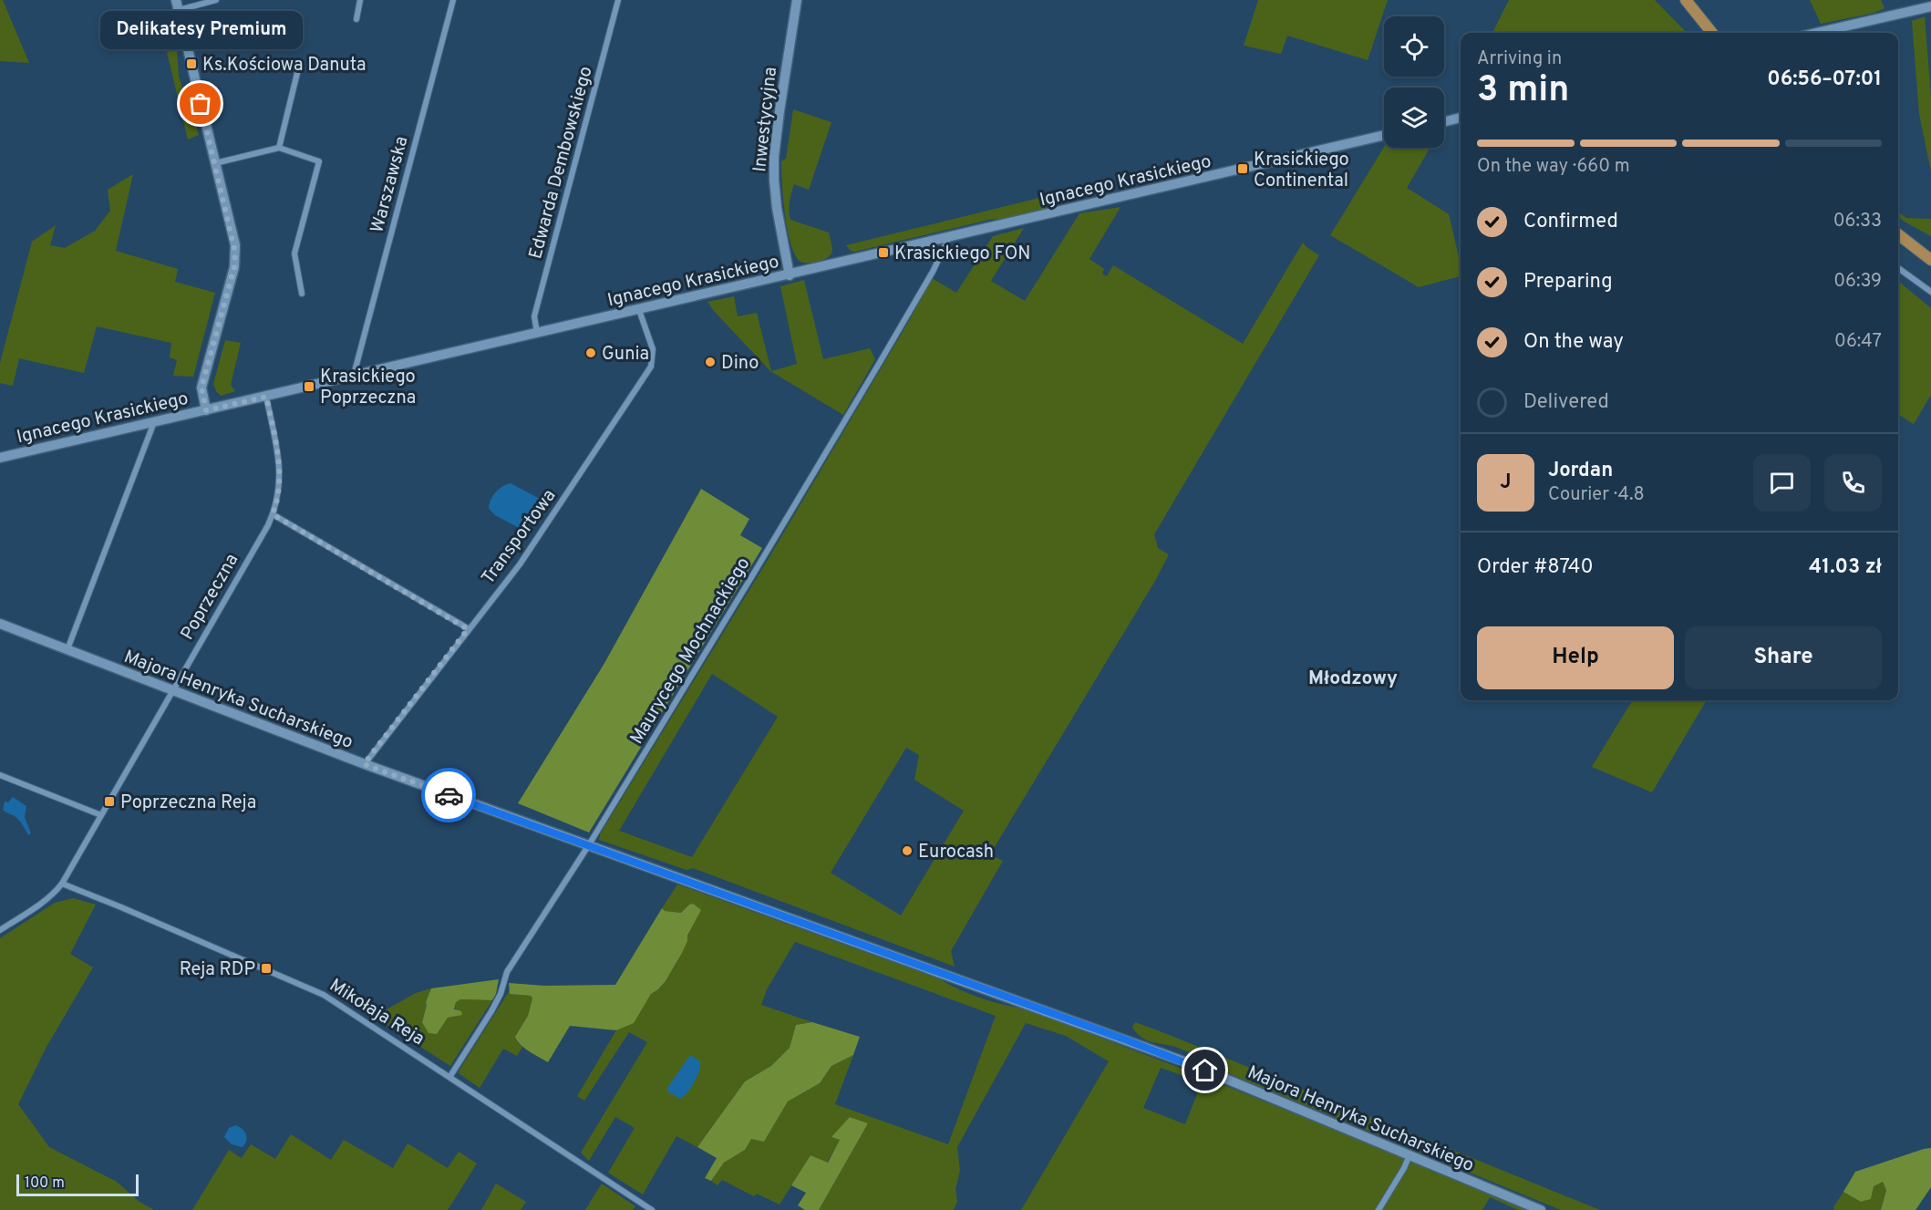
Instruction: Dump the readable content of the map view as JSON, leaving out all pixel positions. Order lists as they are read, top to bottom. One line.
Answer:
{"streets":{"street":["Inwestycyjna","Edwarda Dembowskiego","Ignacego Krasickiego","Warszawska","Transportowa","Poprzeczna","Maurycego Mochnackiego","Majora Henryka Sucharskiego","Mikołaja Reja"]},"crossings":[["Inwestycyjna","Ignacego Krasickiego"],["Edwarda Dembowskiego","Ignacego Krasickiego"],["Ignacego Krasickiego","Warszawska"],["Ignacego Krasickiego","Transportowa"],["Ignacego Krasickiego","Poprzeczna"],["Ignacego Krasickiego","Maurycego Mochnackiego"],["Transportowa","Majora Henryka Sucharskiego"],["Poprzeczna","Majora Henryka Sucharskiego"],["Poprzeczna","Mikołaja Reja"],["Maurycego Mochnackiego","Majora Henryka Sucharskiego"],["Maurycego Mochnackiego","Mikołaja Reja"]],"districts":["Młodzowy"],"places":{"transit":["Ks.Kościowa Danuta","Krasickiego Continental","Krasickiego FON","Krasickiego Poprzeczna","Poprzeczna Reja","Reja RDP"],"other":["Delikatesy Premium","Gunia","Dino","Eurocash"]},"scale_bar":"100 m","page":{"bubble":"Delikatesy Premium","heading":["3 min","Arriving in","06:56–07:01"],"panel":["Jordan","Courier · 4.8","Order #8740","41.03 zł"],"bar":"On the way · 660 m","list":[["Confirmed","06:33"],["Preparing","06:39"],["On the way","06:47"],"Delivered"],"round":"J","buttons":["Help","Share"],"scale":"100 m"}}
